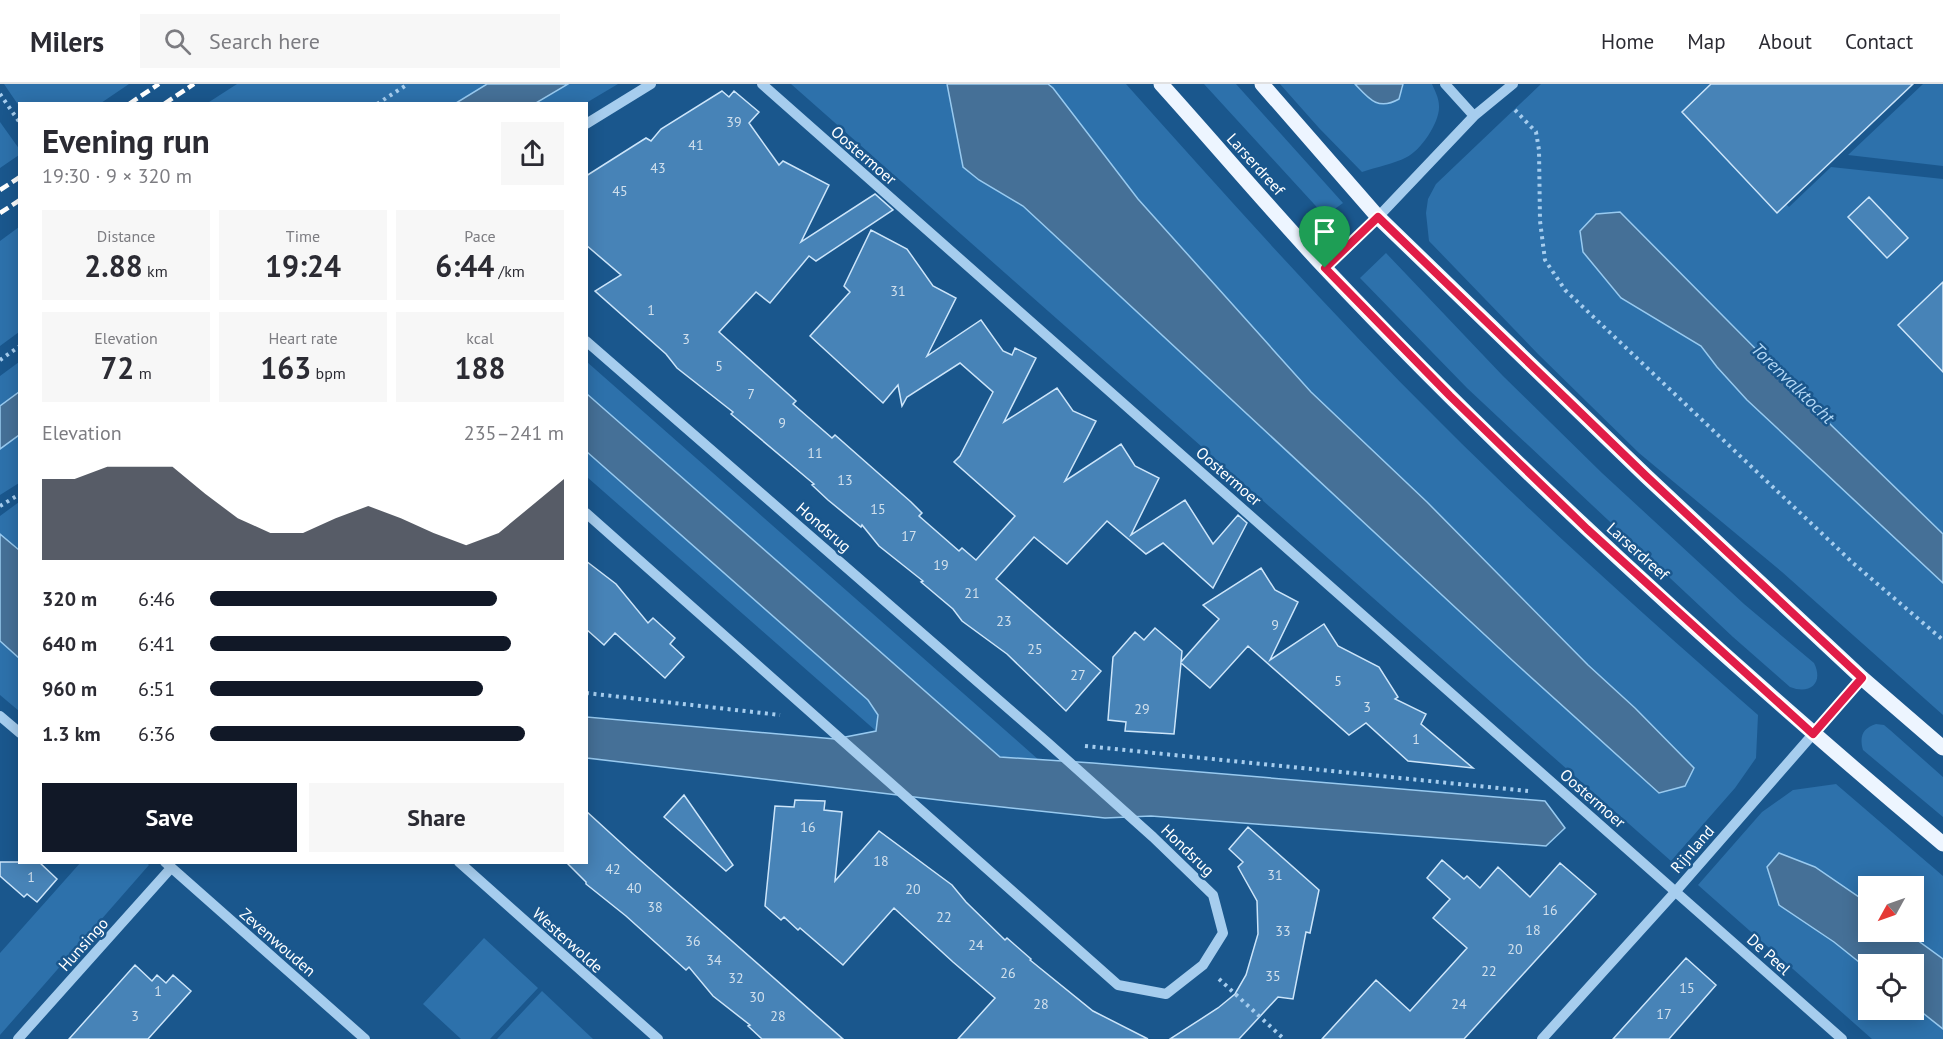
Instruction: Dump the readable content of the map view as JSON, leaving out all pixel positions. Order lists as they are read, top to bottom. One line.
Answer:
{"streets":{"main road":["Larserdreef"],"street":["Oostermoer","Hondsrug","Rijnland","Westerwolde","Zevenwouden","Hunsingo","De Peel"]},"crossings":[["Oostermoer","Rijnland"],["Oostermoer","De Peel"],["Larserdreef","Rijnland"],["Rijnland","De Peel"],["Zevenwouden","Hunsingo"]],"water":["Torenvalktocht"],"house_numbers":["39","41","43","45","31","1","3","5","7","9","11","13","15","17","19","21","23","9","25","27","5","3","29","1","16","18","42","31","1","40","20","38","16","22","18","33","36","24","20","34","22","26","35","32","15","1","30","28","24","17","3","28"],"north":"bottom left","page":{"header":"Milers","search":"Search here","nav":["Home","Map","About","Contact"],"heading":["Evening run","19:30 · 9 × 320 m"],"stats":[["Distance","2.88 km"],["Time","19:24"],["Pace","6:44 /km"],["Elevation","72 m"],["Heart rate","163 bpm"],["kcal","188"]],"chart":["Elevation","235–241 m"],"list":[{"name":"320 m","note":"6:46"},{"name":"640 m","note":"6:41"},{"name":"960 m","note":"6:51"},{"name":"1.3 km","note":"6:36"}],"buttons":["Save","Share"]}}
